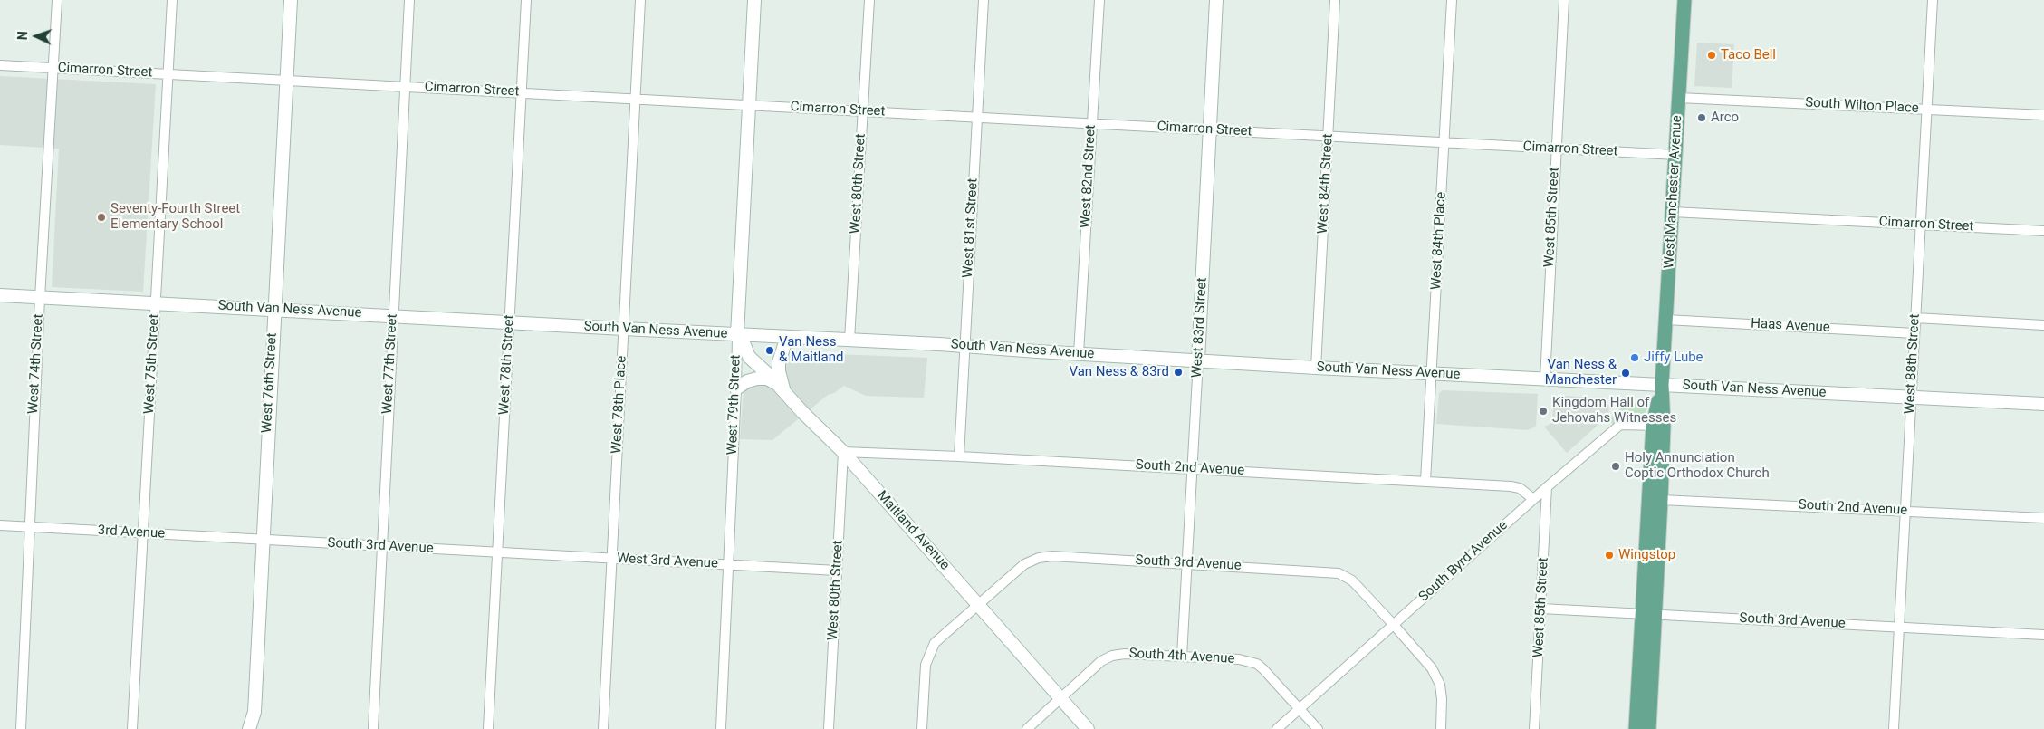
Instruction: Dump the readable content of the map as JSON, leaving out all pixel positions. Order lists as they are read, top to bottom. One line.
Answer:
{"streets":{"main road":["West Manchester Avenue"],"street":["Cimarron Street","South Wilton Place","West 82nd Street","West 80th Street","West 84th Street","West 85th Street","West 81st Street","West 84th Place","South Van Ness Avenue","Haas Avenue","West 83rd Street","West 74th Street","West 75th Street","West 77th Street","West 88th Street","West 78th Street","West 76th Street","West 78th Place","West 79th Street","South 2nd Avenue","Maitland Avenue","3rd Avenue","South 3rd Avenue","West 3rd Avenue","South Byrd Avenue","South 4th Avenue"]},"crossings":[["Cimarron Street","West 82nd Street"],["Cimarron Street","West 80th Street"],["Cimarron Street","West 84th Street"],["Cimarron Street","West Manchester Avenue"],["Cimarron Street","West 85th Street"],["Cimarron Street","West 81st Street"],["Cimarron Street","West 84th Place"],["Cimarron Street","West 83rd Street"],["Cimarron Street","West 74th Street"],["Cimarron Street","West 75th Street"],["Cimarron Street","West 77th Street"],["Cimarron Street","West 88th Street"],["Cimarron Street","West 78th Street"],["Cimarron Street","West 76th Street"],["Cimarron Street","West 78th Place"],["Cimarron Street","West 79th Street"],["South Wilton Place","West Manchester Avenue"],["South Wilton Place","West 88th Street"],["West 82nd Street","South Van Ness Avenue"],["West 80th Street","South Van Ness Avenue"],["West 80th Street","South 2nd Avenue"],["West 80th Street","Maitland Avenue"],["West 80th Street","West 3rd Avenue"],["West 84th Street","South Van Ness Avenue"],["West Manchester Avenue","South Van Ness Avenue"],["West Manchester Avenue","Haas Avenue"],["West Manchester Avenue","South Byrd Avenue"],["West 85th Street","South Van Ness Avenue"],["West 85th Street","South 3rd Avenue"],["West 85th Street","South Byrd Avenue"],["West 81st Street","South Van Ness Avenue"],["West 81st Street","South 2nd Avenue"],["West 84th Place","South Van Ness Avenue"],["West 84th Place","South 2nd Avenue"],["South Van Ness Avenue","West 83rd Street"],["South Van Ness Avenue","West 74th Street"],["South Van Ness Avenue","West 75th Street"],["South Van Ness Avenue","West 77th Street"],["South Van Ness Avenue","West 88th Street"],["South Van Ness Avenue","West 78th Street"],["South Van Ness Avenue","West 76th Street"],["South Van Ness Avenue","West 78th Place"],["South Van Ness Avenue","West 79th Street"],["South Van Ness Avenue","Maitland Avenue"],["Haas Avenue","West 88th Street"],["West 83rd Street","South 2nd Avenue"],["West 83rd Street","South 3rd Avenue"],["West 83rd Street","South 4th Avenue"],["West 74th Street","3rd Avenue"],["West 75th Street","3rd Avenue"],["West 77th Street","South 3rd Avenue"],["West 88th Street","South 2nd Avenue"],["West 88th Street","South 3rd Avenue"],["West 78th Street","South 3rd Avenue"],["West 78th Street","West 3rd Avenue"],["West 76th Street","3rd Avenue"],["West 76th Street","South 3rd Avenue"],["West 78th Place","West 3rd Avenue"],["West 79th Street","Maitland Avenue"],["West 79th Street","West 3rd Avenue"],["South 2nd Avenue","Maitland Avenue"],["South 2nd Avenue","South Byrd Avenue"],["Maitland Avenue","South 3rd Avenue"],["Maitland Avenue","South 4th Avenue"],["3rd Avenue","South 3rd Avenue"],["South 3rd Avenue","West 3rd Avenue"],["South 3rd Avenue","South Byrd Avenue"],["South Byrd Avenue","South 4th Avenue"]],"places":["Taco Bell","Arco","Seventy-Fourth Street Elementary School","Van Ness & Maitland","Jiffy Lube","Van Ness & 83rd","Van Ness & Manchester","Kingdom Hall of Jehovahs Witnesses","Holy Annunciation Coptic Orthodox Church","Wingstop"],"north":"left"}
